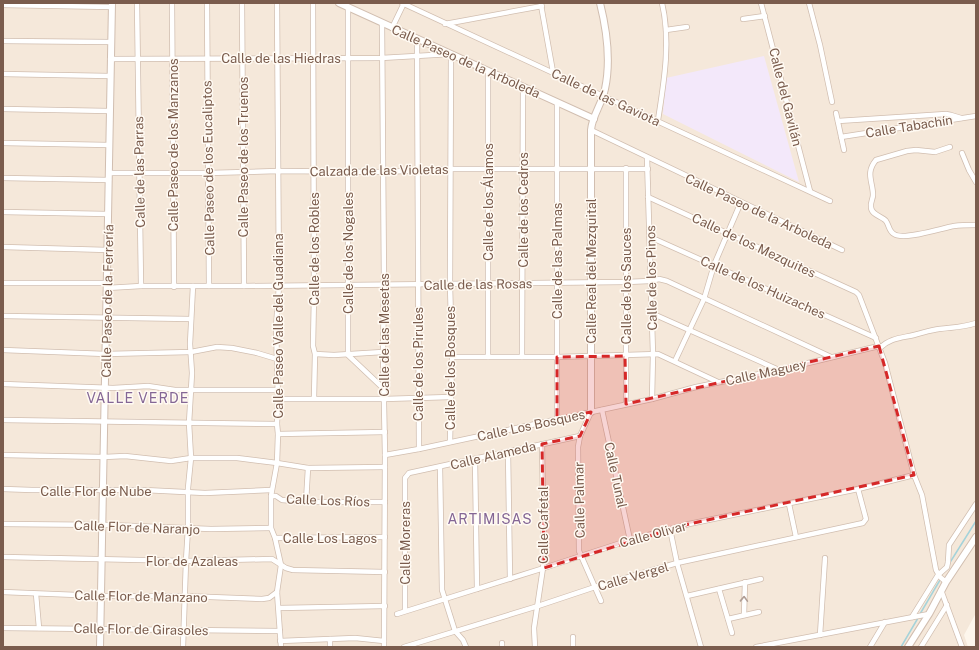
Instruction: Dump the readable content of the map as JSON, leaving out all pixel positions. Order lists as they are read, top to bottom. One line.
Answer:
{"streets":{"street":["Calle de las Hiedras","Calle Paseo de la Arboleda","Calle de las Gaviota","Calle del Gavilán","Calle Tabachín","Calle Paseo de los Manzanos","Calle Paseo de los Truenos","Calle Paseo de los Eucaliptos","Calzada de las Violetas","Calle de las Parras","Calle de los Álamos","Calle de los Cedros","Calle de los Mezquites","Calle de los Robles","Calle de los Nogales","Calle de las Palmas","Calle Real del Mezquital","Calle de los Pinos","Calle de las Rosas","Calle de los Sauces","Calle de los Huizaches","Calle Paseo de la Ferrería","Calle Paseo Valle del Guadiana","Calle de las Mesetas","Calle de los Pirules","Calle de los Bosques","Calle Maguey","Calle Los Bosques","Calle Alameda","Calle Tunal","Calle Flor de Nube","Calle Los Ríos","Calle Palmar","Calle Cafetal","Calle Flor de Naranjo","Calle Olivar","Calle Los Lagos","Calle Moreras","Flor de Azaleas","Calle Vergel","Calle Flor de Manzano","Calle Flor de Girasoles"]},"crossings":[["Calle de las Hiedras","Calle Paseo de la Arboleda"],["Calle de las Hiedras","Calle Paseo de los Manzanos"],["Calle de las Hiedras","Calle Paseo de los Truenos"],["Calle de las Hiedras","Calle Paseo de los Eucaliptos"],["Calle de las Hiedras","Calle de las Parras"],["Calle de las Hiedras","Calle de los Robles"],["Calle de las Hiedras","Calle de los Nogales"],["Calle de las Hiedras","Calle Paseo de la Ferrería"],["Calle de las Hiedras","Calle Paseo Valle del Guadiana"],["Calle de las Hiedras","Calle de las Mesetas"],["Calle de las Hiedras","Calle de los Pirules"],["Calle de las Hiedras","Calle de los Bosques"],["Calle Paseo de la Arboleda","Calle de los Álamos"],["Calle Paseo de la Arboleda","Calle de los Cedros"],["Calle Paseo de la Arboleda","Calle de los Nogales"],["Calle Paseo de la Arboleda","Calle de las Palmas"],["Calle Paseo de la Arboleda","Calle Real del Mezquital"],["Calle Paseo de la Arboleda","Calle de los Pinos"],["Calle Paseo de la Arboleda","Calle de las Mesetas"],["Calle Paseo de la Arboleda","Calle de los Pirules"],["Calle Paseo de la Arboleda","Calle de los Bosques"],["Calle de las Gaviota","Calle del Gavilán"],["Calle de las Gaviota","Calle Real del Mezquital"],["Calle Paseo de los Manzanos","Calzada de las Violetas"],["Calle Paseo de los Manzanos","Calle de las Rosas"],["Calle Paseo de los Truenos","Calzada de las Violetas"],["Calle Paseo de los Truenos","Calle de las Rosas"],["Calle Paseo de los Eucaliptos","Calzada de las Violetas"],["Calle Paseo de los Eucaliptos","Calle de las Rosas"],["Calzada de las Violetas","Calle de las Parras"],["Calzada de las Violetas","Calle de los Álamos"],["Calzada de las Violetas","Calle de los Cedros"],["Calzada de las Violetas","Calle de los Robles"],["Calzada de las Violetas","Calle de los Nogales"],["Calzada de las Violetas","Calle de las Palmas"],["Calzada de las Violetas","Calle Real del Mezquital"],["Calzada de las Violetas","Calle de los Pinos"],["Calzada de las Violetas","Calle de los Sauces"],["Calzada de las Violetas","Calle Paseo de la Ferrería"],["Calzada de las Violetas","Calle Paseo Valle del Guadiana"],["Calzada de las Violetas","Calle de las Mesetas"],["Calzada de las Violetas","Calle de los Pirules"],["Calzada de las Violetas","Calle de los Bosques"],["Calle de las Parras","Calle de las Rosas"],["Calle de los Álamos","Calle de las Rosas"],["Calle de los Cedros","Calle de las Rosas"],["Calle de los Mezquites","Calle de los Pinos"],["Calle de los Mezquites","Calle de los Huizaches"],["Calle de los Robles","Calle de las Rosas"],["Calle de los Nogales","Calle de las Rosas"],["Calle de las Palmas","Calle de las Rosas"],["Calle de las Palmas","Calle Los Bosques"],["Calle Real del Mezquital","Calle de las Rosas"],["Calle Real del Mezquital","Calle Los Bosques"],["Calle Real del Mezquital","Calle Palmar"],["Calle de los Pinos","Calle de las Rosas"],["Calle de los Pinos","Calle de los Huizaches"],["Calle de los Pinos","Calle Maguey"],["Calle de los Pinos","Calle Los Bosques"],["Calle de las Rosas","Calle de los Sauces"],["Calle de las Rosas","Calle Paseo de la Ferrería"],["Calle de las Rosas","Calle Paseo Valle del Guadiana"],["Calle de las Rosas","Calle de las Mesetas"],["Calle de las Rosas","Calle de los Pirules"],["Calle de las Rosas","Calle de los Bosques"],["Calle de las Rosas","Calle Maguey"],["Calle de los Sauces","Calle Los Bosques"],["Calle Paseo de la Ferrería","Calle Flor de Nube"],["Calle Paseo de la Ferrería","Calle Flor de Naranjo"],["Calle Paseo de la Ferrería","Flor de Azaleas"],["Calle Paseo de la Ferrería","Calle Flor de Manzano"],["Calle Paseo de la Ferrería","Calle Flor de Girasoles"],["Calle Paseo Valle del Guadiana","Calle Flor de Nube"],["Calle Paseo Valle del Guadiana","Calle Los Ríos"],["Calle Paseo Valle del Guadiana","Calle Flor de Naranjo"],["Calle Paseo Valle del Guadiana","Calle Los Lagos"],["Calle Paseo Valle del Guadiana","Flor de Azaleas"],["Calle Paseo Valle del Guadiana","Calle Flor de Manzano"],["Calle Paseo Valle del Guadiana","Calle Flor de Girasoles"],["Calle de las Mesetas","Calle Los Bosques"],["Calle de las Mesetas","Calle Los Ríos"],["Calle de las Mesetas","Calle Los Lagos"],["Calle de las Mesetas","Flor de Azaleas"],["Calle de los Pirules","Calle Los Bosques"],["Calle de los Bosques","Calle Los Bosques"],["Calle Maguey","Calle Los Bosques"],["Calle Los Bosques","Calle Tunal"],["Calle Los Bosques","Calle Palmar"],["Calle Alameda","Calle Palmar"],["Calle Alameda","Calle Cafetal"],["Calle Alameda","Calle Moreras"],["Calle Tunal","Calle Olivar"],["Calle Palmar","Calle Olivar"],["Calle Palmar","Calle Vergel"],["Calle Cafetal","Calle Olivar"],["Calle Cafetal","Calle Vergel"],["Calle Olivar","Calle Moreras"],["Calle Olivar","Calle Vergel"]],"districts":["VALLE VERDE","ARTIMISAS"]}
